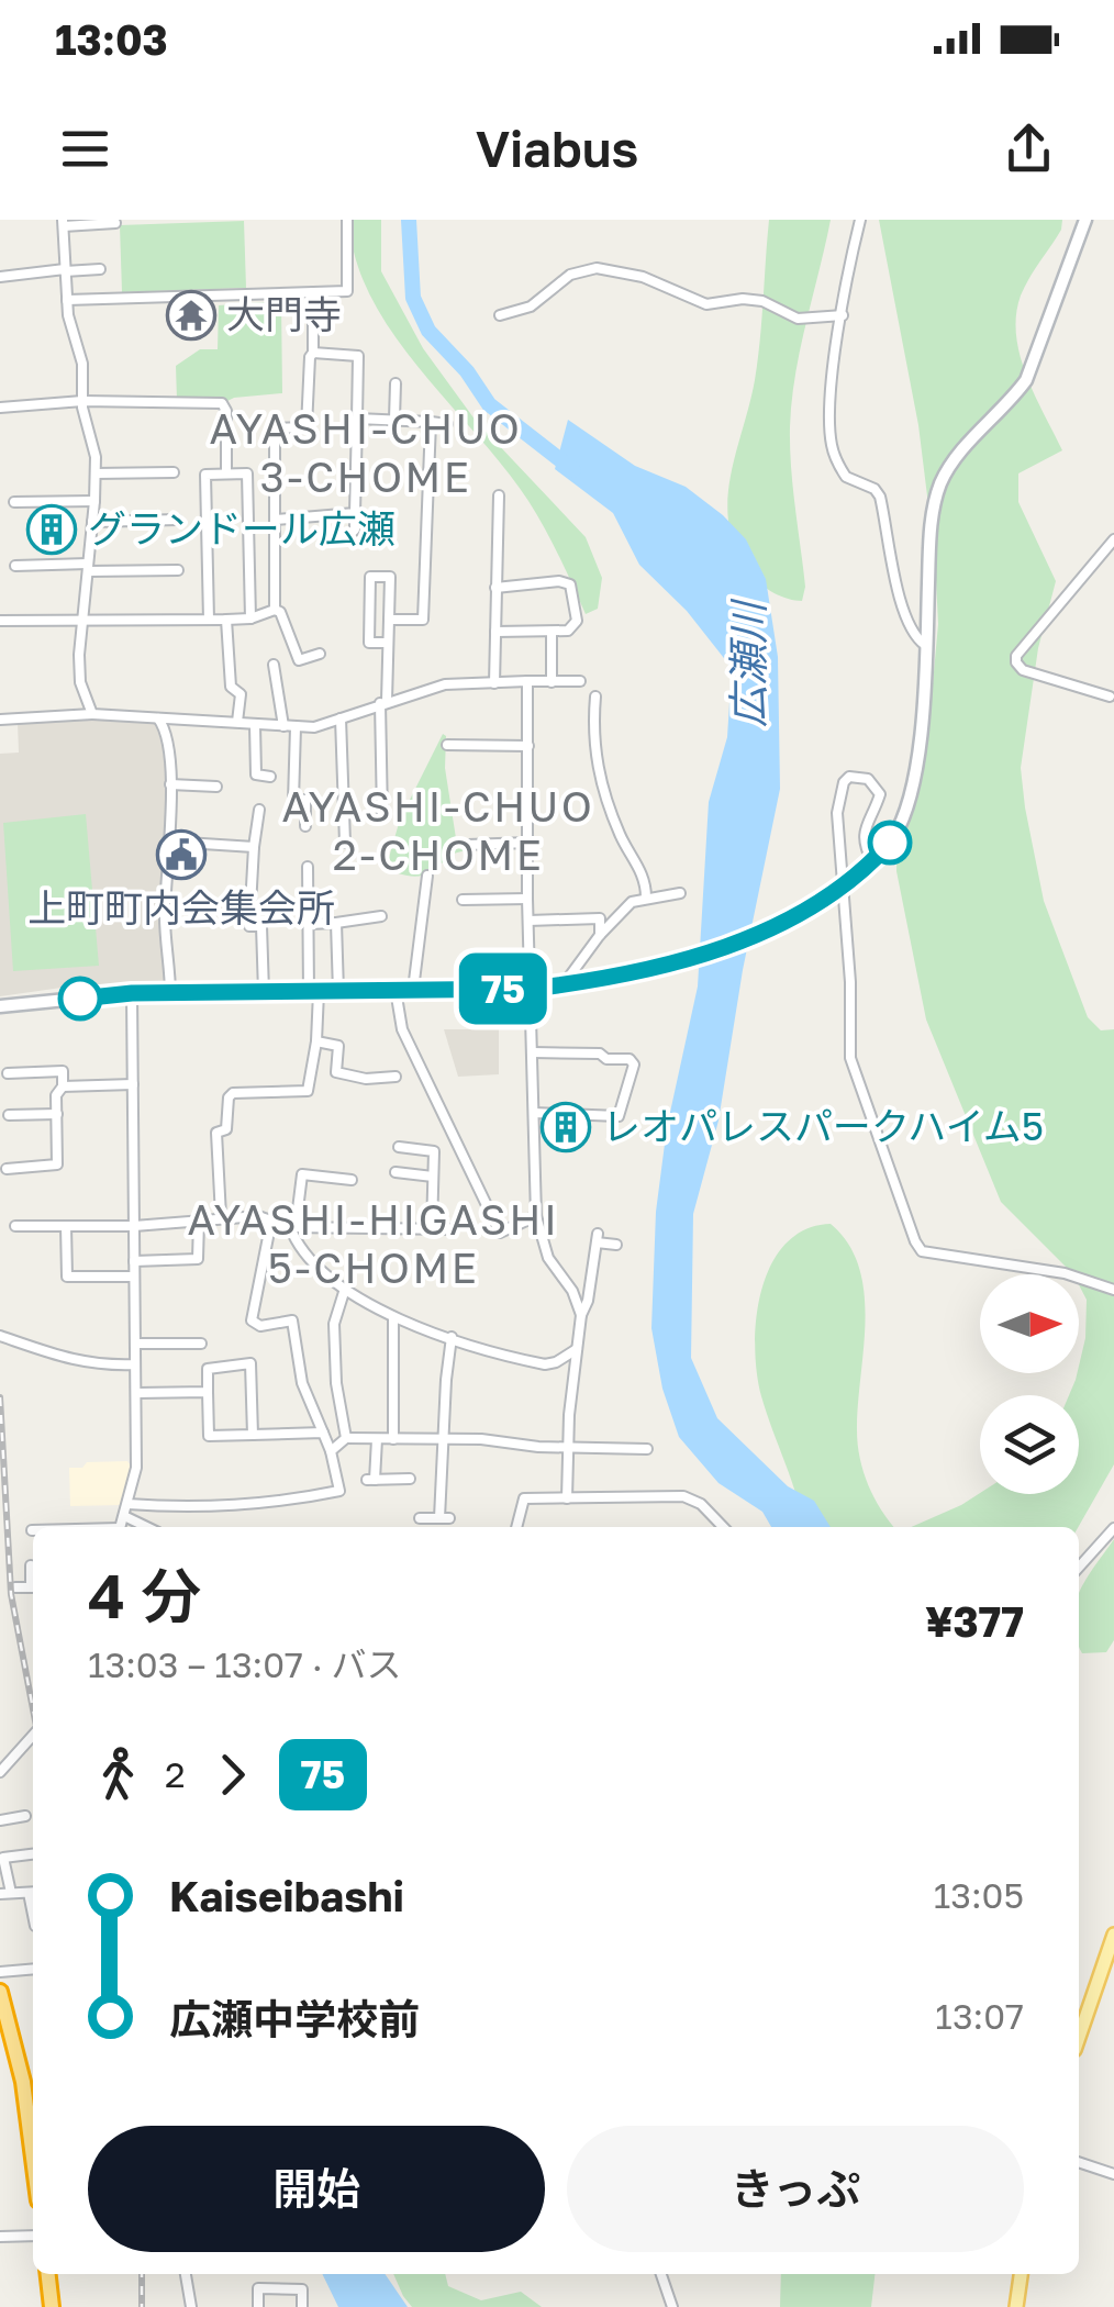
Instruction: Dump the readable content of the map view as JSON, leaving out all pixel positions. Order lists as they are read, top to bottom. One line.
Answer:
{"districts":["AYASHI-CHUO 3-CHOME","AYASHI-CHUO 2-CHOME","AYASHI-HIGASHI 5-CHOME"],"water":["広瀬川"],"places":{"temple":["大門寺"],"building":["グランドール広瀬","レオパレスパークハイム5"],"public building":["上町町内会集会所"]},"lines":["bus line 75"],"north":"right","page":{"status":"13:03","header":"Viabus","on_map":"75","heading":["4 分","13:03 – 13:07 · バス","¥377"],"legs":["2","75"],"list":[{"name":"Kaiseibashi","value":"13:05"},{"name":"広瀬中学校前","value":"13:07"}],"buttons":["開始","きっぷ"]}}
